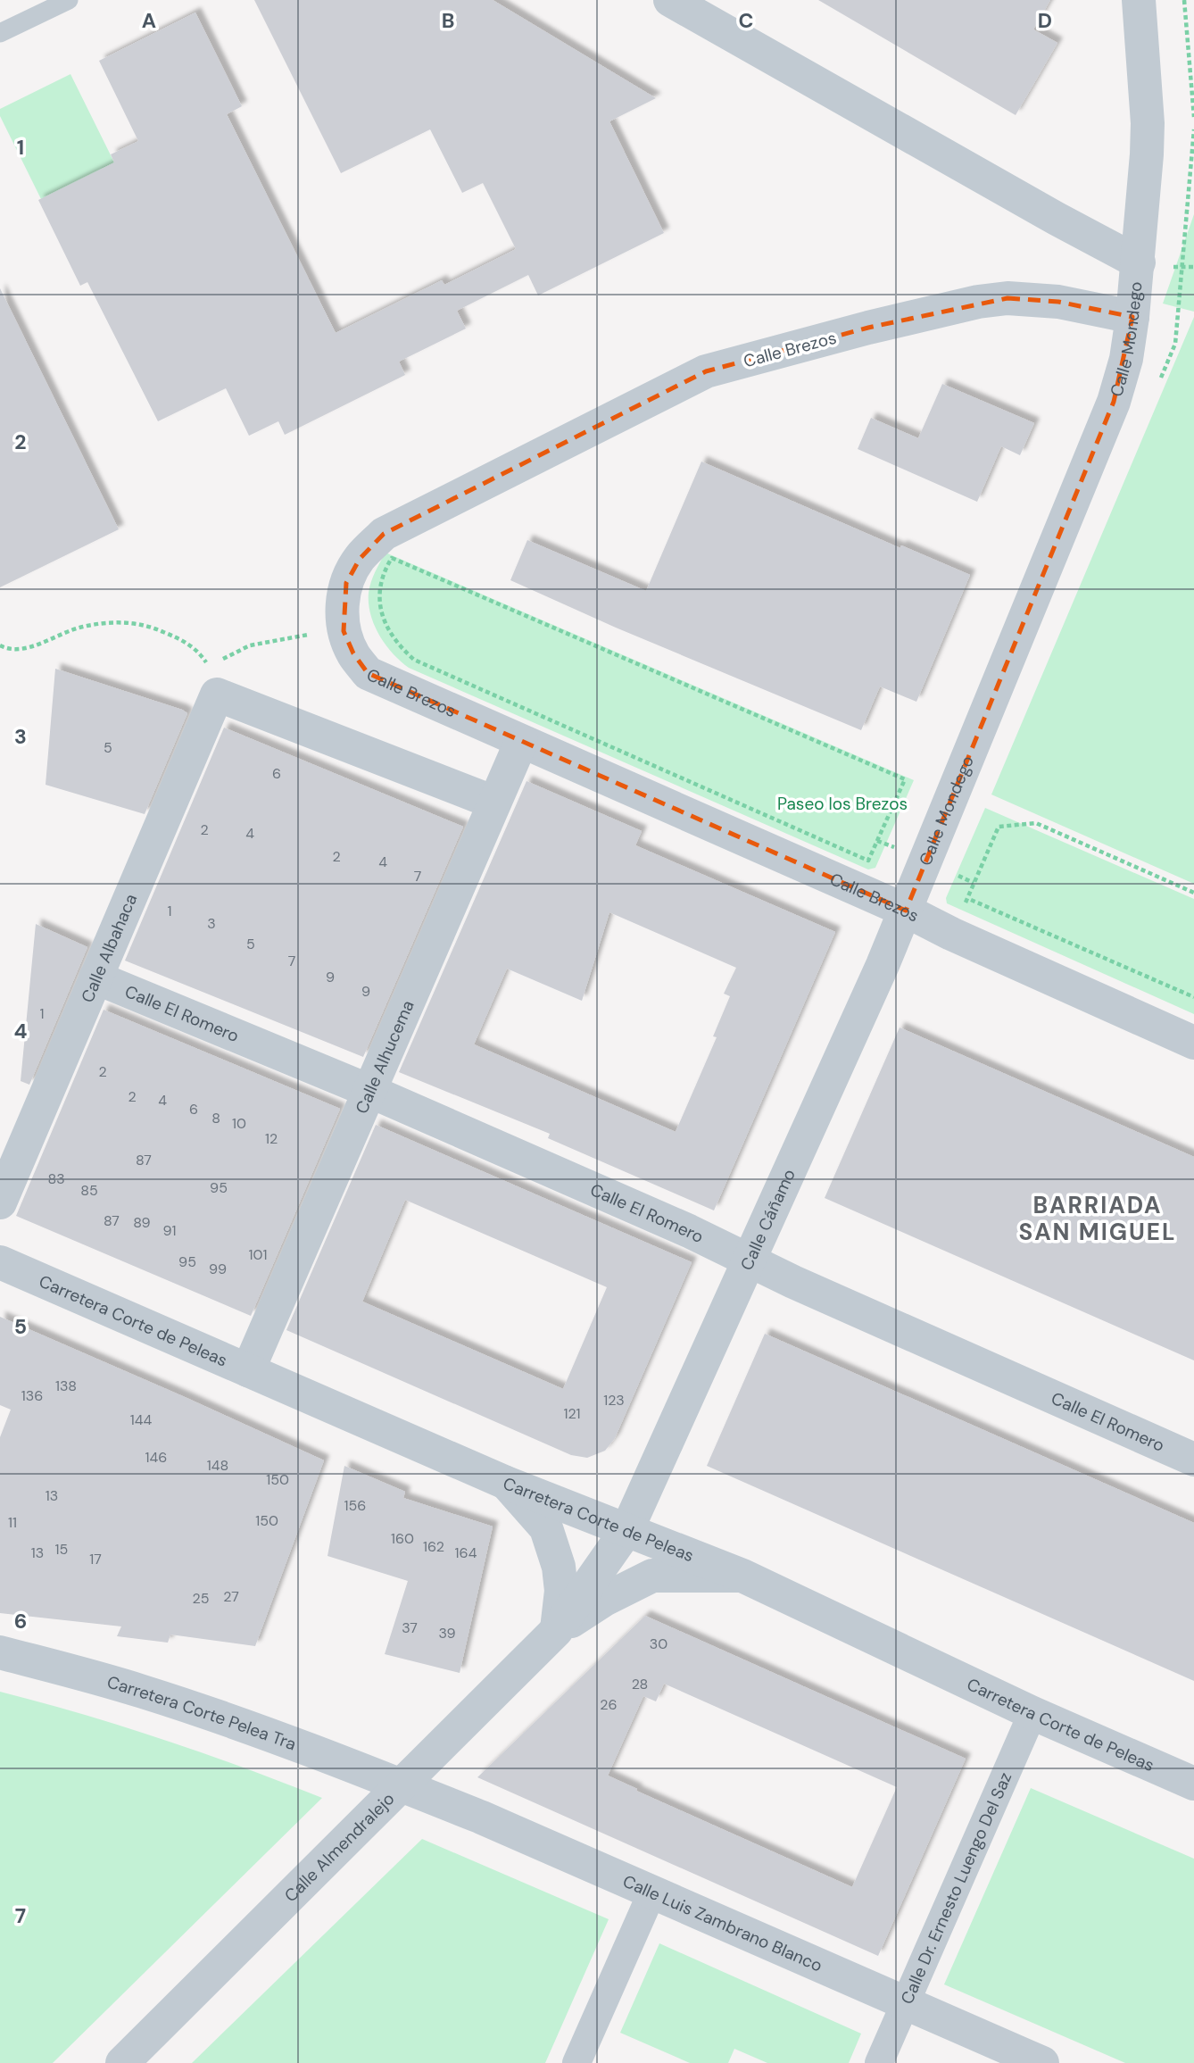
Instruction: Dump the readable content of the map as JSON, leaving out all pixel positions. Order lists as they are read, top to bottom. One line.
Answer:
{"streets":{"street":["Calle Mondego","Calle Brezos","Calle Albahaca","Calle El Romero","Calle Alhucema","Calle Cáñamo","Carretera Corte de Peleas","Carretera Corte Pelea Tra","Calle Almendralejo","Calle Dr. Ernesto Luengo Del Saz","Calle Luis Zambrano Blanco"]},"crossings":[["Calle Mondego","Calle Brezos"],["Calle Mondego","Calle Cáñamo"],["Calle Brezos","Calle Alhucema"],["Calle Brezos","Calle Cáñamo"],["Calle Albahaca","Calle El Romero"],["Calle El Romero","Calle Alhucema"],["Calle El Romero","Calle Cáñamo"],["Calle Alhucema","Carretera Corte de Peleas"],["Calle Cáñamo","Carretera Corte de Peleas"],["Calle Cáñamo","Calle Almendralejo"],["Carretera Corte de Peleas","Calle Almendralejo"],["Carretera Corte de Peleas","Calle Dr. Ernesto Luengo Del Saz"],["Carretera Corte Pelea Tra","Calle Almendralejo"],["Carretera Corte Pelea Tra","Calle Luis Zambrano Blanco"],["Calle Almendralejo","Calle Luis Zambrano Blanco"],["Calle Dr. Ernesto Luengo Del Saz","Calle Luis Zambrano Blanco"]],"districts":["BARRIADA SAN MIGUEL"],"parks":["Paseo los Brezos"],"house_numbers":["5","6","2","4","2","4","7","1","3","5","7","9","9","1","2","2","4","6","8","10","12","87","83","95","85","87","89","91","101","95","99","138","136","123","121","144","146","148","150","13","156","150","11","160","162","15","13","164","17","27","25","37","39","30","28","26"],"grid":{"columns":["A","B","C","D"],"rows":["1","2","3","4","5","6","7"]}}
